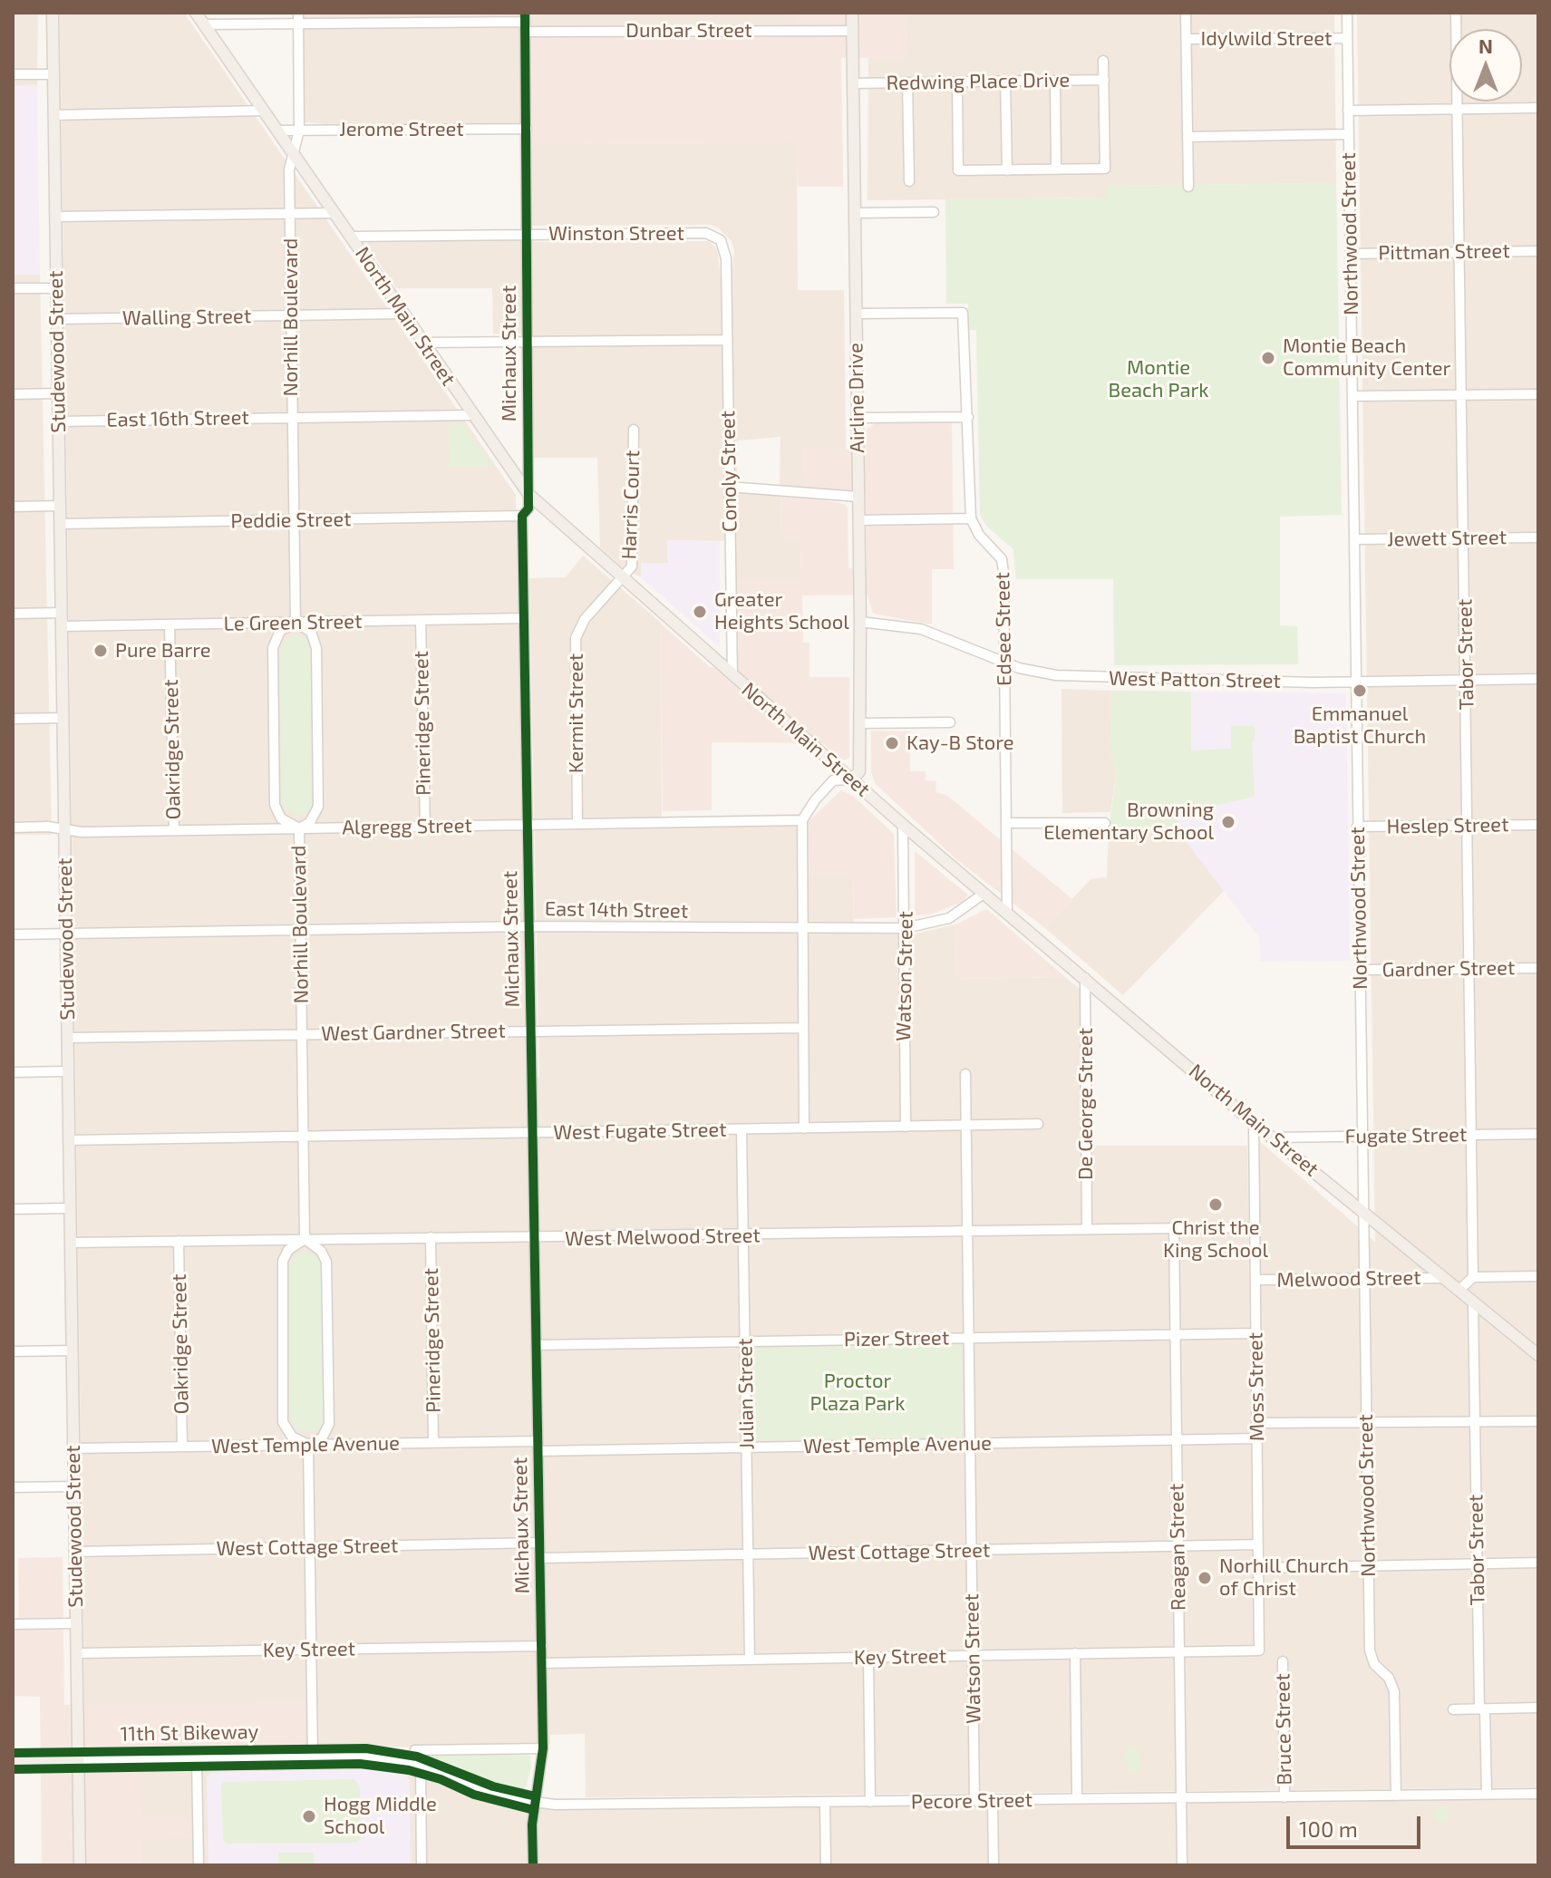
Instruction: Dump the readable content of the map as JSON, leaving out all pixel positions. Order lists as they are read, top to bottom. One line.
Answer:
{"streets":{"main road":["North Main Street","Studewood Street","Airline Drive"],"street":["Dunbar Street","Idylwild Street","Redwing Place Drive","Jerome Street","Winston Street","Northwood Street","Pittman Street","Walling Street","Norhill Boulevard","Michaux Street","East 16th Street","Conoly Street","Harris Court","Peddie Street","Jewett Street","Le Green Street","Edsee Street","Tabor Street","West Patton Street","Kermit Street","Pineridge Street","Oakridge Street","Heslep Street","Algregg Street","East 14th Street","Gardner Street","Watson Street","West Gardner Street","De George Street","West Fugate Street","Fugate Street","West Melwood Street","Melwood Street","Pizer Street","Moss Street","Julian Street","West Temple Avenue","West Cottage Street","Reagan Street","Key Street","Bruce Street","Pecore Street"],"cycle path":["11th St Bikeway"]},"crossings":[["Dunbar Street","North Main Street"],["Dunbar Street","Norhill Boulevard"],["Dunbar Street","Michaux Street"],["Dunbar Street","Airline Drive"],["Idylwild Street","Northwood Street"],["Redwing Place Drive","Airline Drive"],["Jerome Street","North Main Street"],["Jerome Street","Norhill Boulevard"],["Jerome Street","Michaux Street"],["Winston Street","North Main Street"],["Winston Street","Michaux Street"],["Winston Street","Conoly Street"],["Northwood Street","Pittman Street"],["Northwood Street","North Main Street"],["Northwood Street","Jewett Street"],["Northwood Street","West Patton Street"],["Northwood Street","Heslep Street"],["Northwood Street","Gardner Street"],["Northwood Street","Fugate Street"],["Northwood Street","Melwood Street"],["Northwood Street","Pecore Street"],["Pittman Street","Tabor Street"],["North Main Street","Walling Street"],["North Main Street","Norhill Boulevard"],["North Main Street","Michaux Street"],["North Main Street","Airline Drive"],["North Main Street","East 16th Street"],["North Main Street","Conoly Street"],["North Main Street","Harris Court"],["North Main Street","Edsee Street"],["North Main Street","Tabor Street"],["North Main Street","Kermit Street"],["North Main Street","East 14th Street"],["North Main Street","Watson Street"],["North Main Street","De George Street"],["North Main Street","Fugate Street"],["North Main Street","Melwood Street"],["North Main Street","Moss Street"],["Walling Street","Norhill Boulevard"],["Walling Street","Studewood Street"],["Norhill Boulevard","East 16th Street"],["Norhill Boulevard","Peddie Street"],["Norhill Boulevard","Le Green Street"],["Norhill Boulevard","Algregg Street"],["Norhill Boulevard","East 14th Street"],["Norhill Boulevard","West Gardner Street"],["Norhill Boulevard","West Fugate Street"],["Norhill Boulevard","West Melwood Street"],["Studewood Street","East 16th Street"],["Studewood Street","Peddie Street"],["Studewood Street","Le Green Street"],["Studewood Street","Algregg Street"],["Studewood Street","East 14th Street"],["Studewood Street","West Gardner Street"],["Studewood Street","West Fugate Street"],["Studewood Street","West Melwood Street"],["Studewood Street","West Temple Avenue"],["Studewood Street","West Cottage Street"],["Studewood Street","Key Street"],["Studewood Street","Pecore Street"],["Michaux Street","Peddie Street"],["Michaux Street","Le Green Street"],["Michaux Street","Algregg Street"],["Michaux Street","East 14th Street"],["Michaux Street","West Gardner Street"],["Michaux Street","West Fugate Street"],["Michaux Street","West Melwood Street"],["Michaux Street","Pizer Street"],["Michaux Street","West Temple Avenue"],["Michaux Street","West Cottage Street"],["Michaux Street","Key Street"],["Michaux Street","Pecore Street"],["Airline Drive","West Patton Street"],["Harris Court","Kermit Street"],["Jewett Street","Tabor Street"],["Le Green Street","Pineridge Street"],["Le Green Street","Oakridge Street"],["Edsee Street","West Patton Street"],["Tabor Street","West Patton Street"],["Tabor Street","Heslep Street"],["Tabor Street","Gardner Street"],["Tabor Street","Fugate Street"],["Tabor Street","Pecore Street"],["Kermit Street","Algregg Street"],["Pineridge Street","Algregg Street"],["Pineridge Street","West Melwood Street"],["Pineridge Street","West Temple Avenue"],["Oakridge Street","Algregg Street"],["Oakridge Street","West Melwood Street"],["Oakridge Street","West Temple Avenue"],["East 14th Street","Watson Street"],["Watson Street","West Fugate Street"],["Watson Street","West Melwood Street"],["Watson Street","Pizer Street"],["Watson Street","West Temple Avenue"],["Watson Street","West Cottage Street"],["Watson Street","Key Street"],["Watson Street","Pecore Street"],["De George Street","West Melwood Street"],["West Fugate Street","Julian Street"],["West Melwood Street","Moss Street"],["West Melwood Street","Julian Street"],["West Melwood Street","Reagan Street"],["Melwood Street","Moss Street"],["Pizer Street","Moss Street"],["Pizer Street","Julian Street"],["Pizer Street","Reagan Street"],["Moss Street","West Temple Avenue"],["Moss Street","West Cottage Street"],["Moss Street","Key Street"],["Julian Street","West Temple Avenue"],["Julian Street","West Cottage Street"],["Julian Street","Key Street"],["West Temple Avenue","Reagan Street"],["West Cottage Street","Reagan Street"],["Reagan Street","Key Street"],["Reagan Street","Pecore Street"],["Bruce Street","Pecore Street"]],"parks":["Montie Beach Park","Proctor Plaza Park"],"places":["Montie Beach Community Center","Greater Heights School","Pure Barre","Emmanuel Baptist Church","Kay-B Store","Browning Elementary School","Christ the King School","Norhill Church of Christ","Hogg Middle School"],"scale_bar":"100 m","north":"top"}
